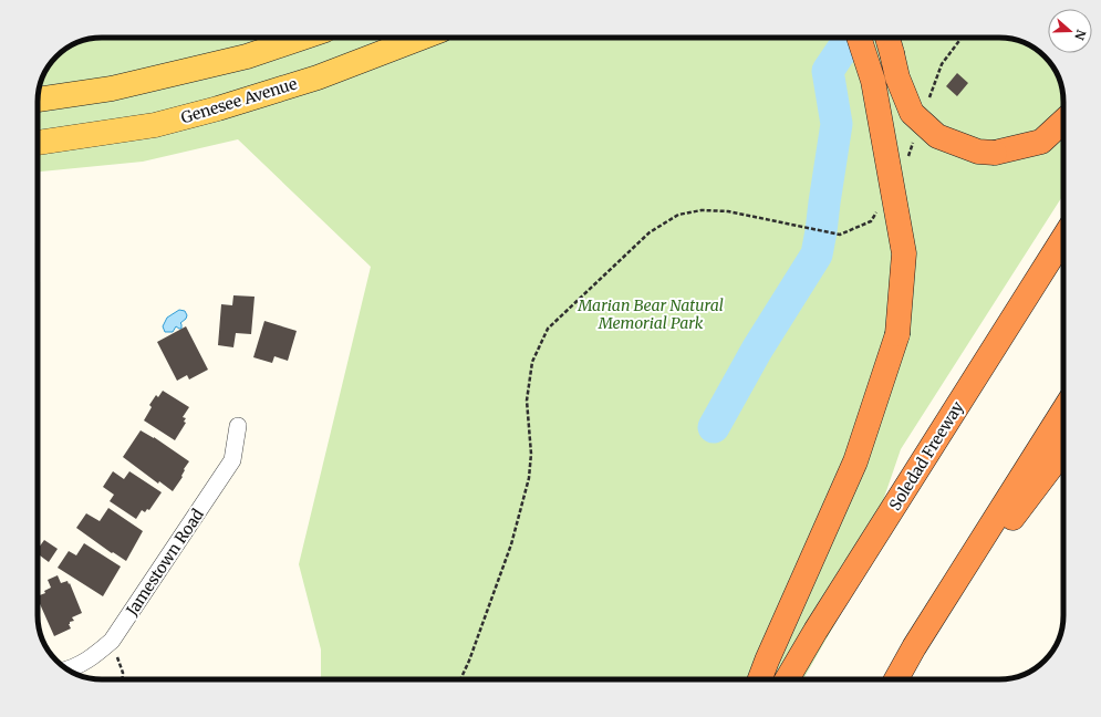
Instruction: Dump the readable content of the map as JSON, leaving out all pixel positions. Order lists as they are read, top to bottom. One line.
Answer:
{"streets":{"highway":["Soledad Freeway"],"main road":["Genesee Avenue"],"street":["Jamestown Road"]},"parks":["Marian Bear Natural Memorial Park"],"north":"right"}
